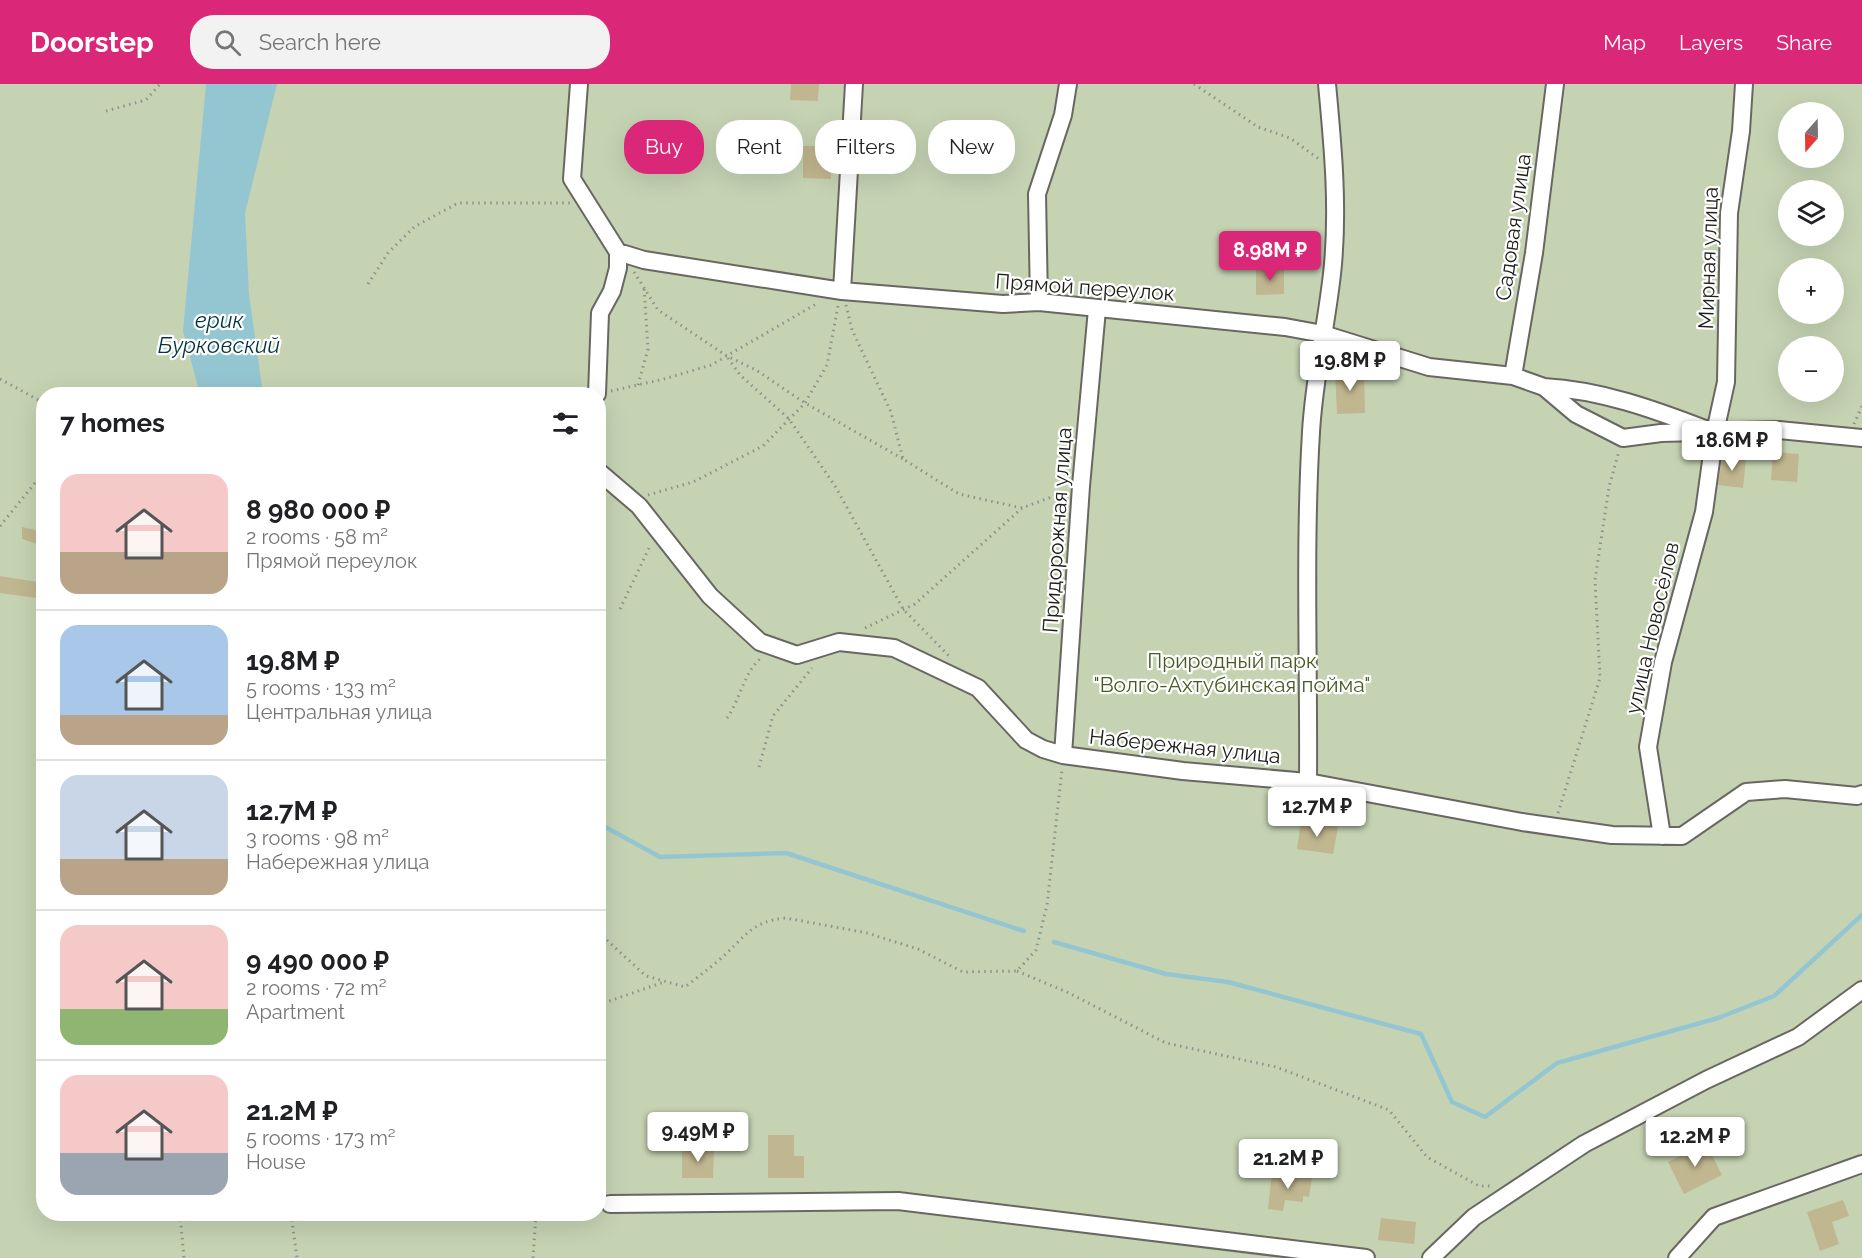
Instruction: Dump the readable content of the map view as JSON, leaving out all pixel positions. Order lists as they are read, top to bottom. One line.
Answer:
{"streets":{"street":["Садовая улица","Мирная улица","Прямой переулок","Придорожная улица","улица Новосёлов","Набережная улица"]},"crossings":[["Садовая улица","Прямой переулок"],["Мирная улица","Прямой переулок"],["Мирная улица","улица Новосёлов"],["Прямой переулок","Придорожная улица"],["Прямой переулок","улица Новосёлов"],["Придорожная улица","Набережная улица"],["улица Новосёлов","Набережная улица"]],"water":["ерик Бурковский"],"parks":["Природный парк \"Волго-Ахтубинская пойма\""],"north":"bottom","page":{"header":"Doorstep","search":"Search here","nav":["Map","Layers","Share"],"map_buttons":["+","−"],"chip":["Buy","Rent","Filters","New"],"price":["8.98M ₽","19.8M ₽","18.6M ₽","12.7M ₽","9.49M ₽","12.2M ₽","21.2M ₽"],"heading":"7 homes","list":[{"name":"8 980 000 ₽","note":"2 rooms · 58 m² · Прямой переулок"},{"name":"19.8M ₽","note":"5 rooms · 133 m² · Центральная улица"},{"name":"12.7M ₽","note":"3 rooms · 98 m² · Набережная улица"},{"name":"9 490 000 ₽","note":"2 rooms · 72 m² · Apartment"},{"name":"21.2M ₽","note":"5 rooms · 173 m² · House"}]}}
